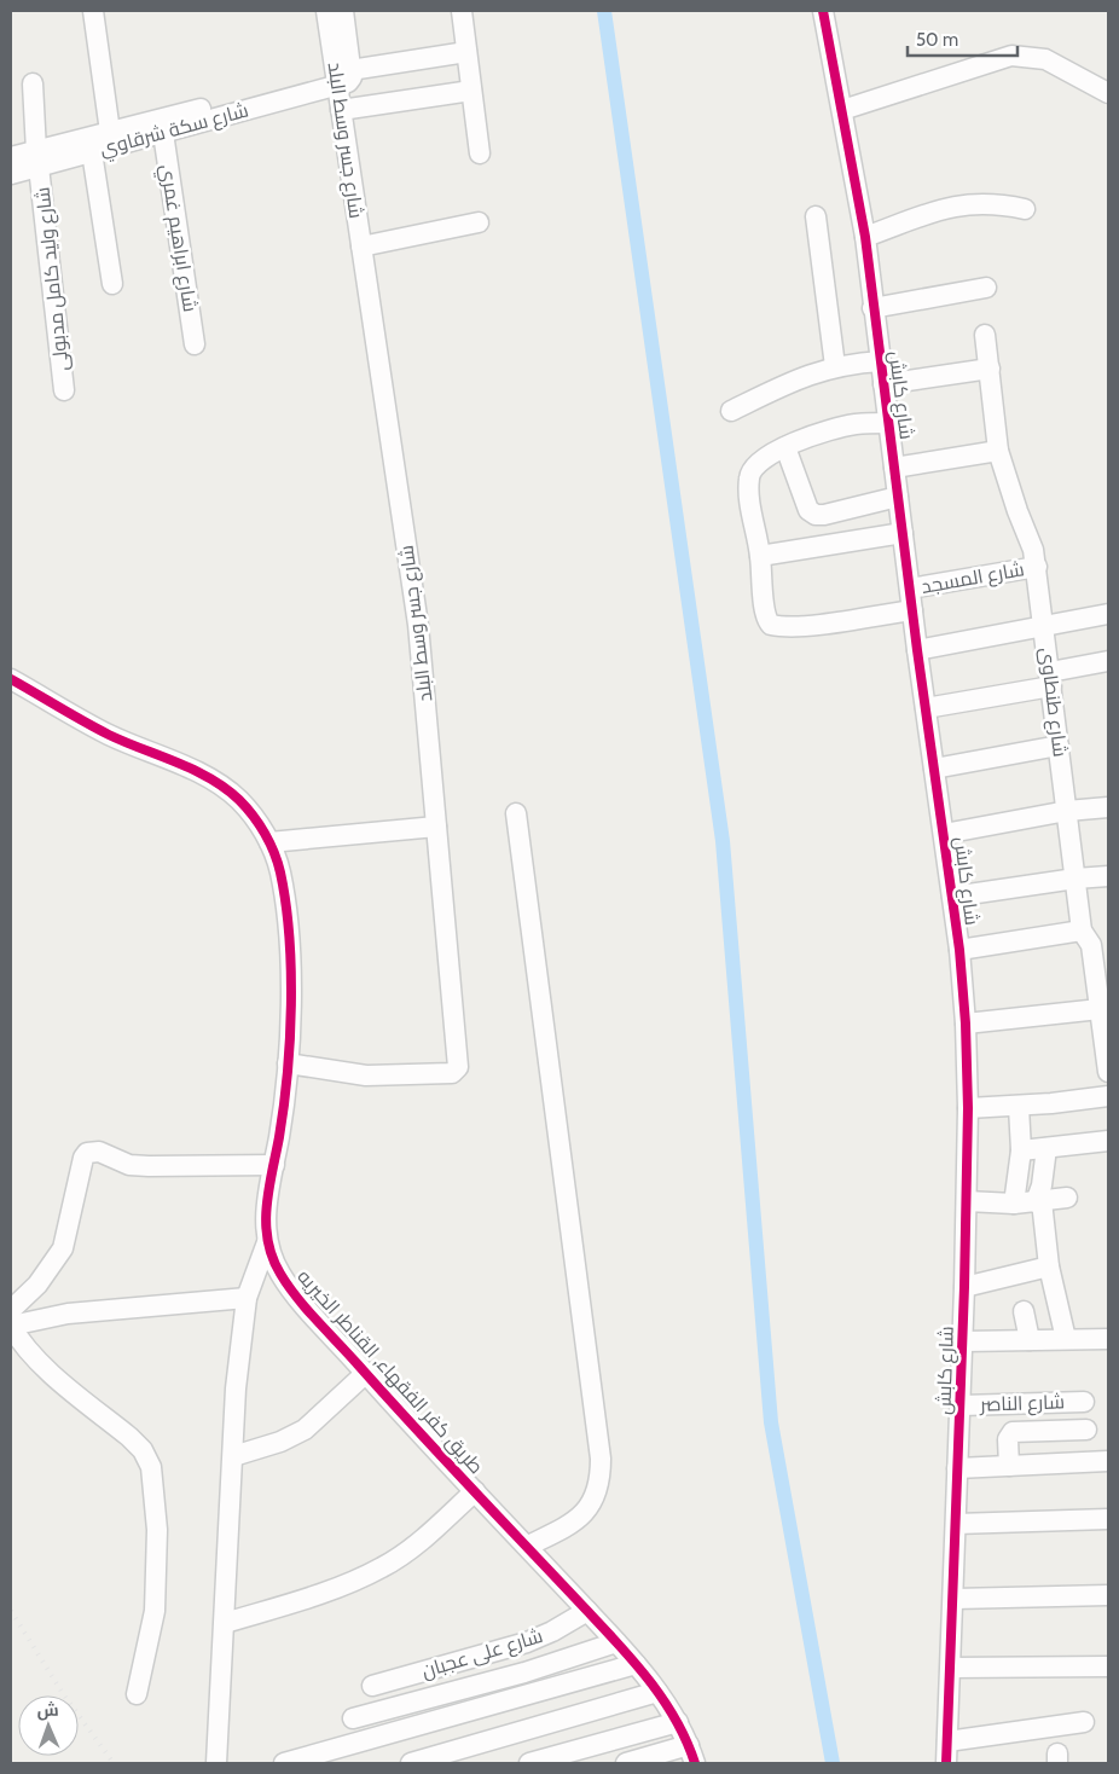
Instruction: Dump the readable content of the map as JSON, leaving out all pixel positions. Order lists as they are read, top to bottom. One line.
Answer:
{"streets":{"street":["شارع سكة شرقاوي","شارع جسر وسط البلد","شارع ابراهيم غمري","شارع وليد كامل مدبولى","شارع كابش","شارع المسجد","شارع طنطاوى","طريق كفر الفقهاء, القناطر الخيريه","شارع الناصر","شارع على عجبان"]},"crossings":[["شارع سكة شرقاوي","شارع جسر وسط البلد"],["شارع سكة شرقاوي","شارع ابراهيم غمري"],["شارع سكة شرقاوي","شارع وليد كامل مدبولى"],["شارع جسر وسط البلد","طريق كفر الفقهاء, القناطر الخيريه"],["شارع كابش","شارع المسجد"],["شارع كابش","شارع الناصر"],["شارع المسجد","شارع طنطاوى"],["طريق كفر الفقهاء, القناطر الخيريه","شارع على عجبان"]],"scale_bar":"50 m","north":"top"}
